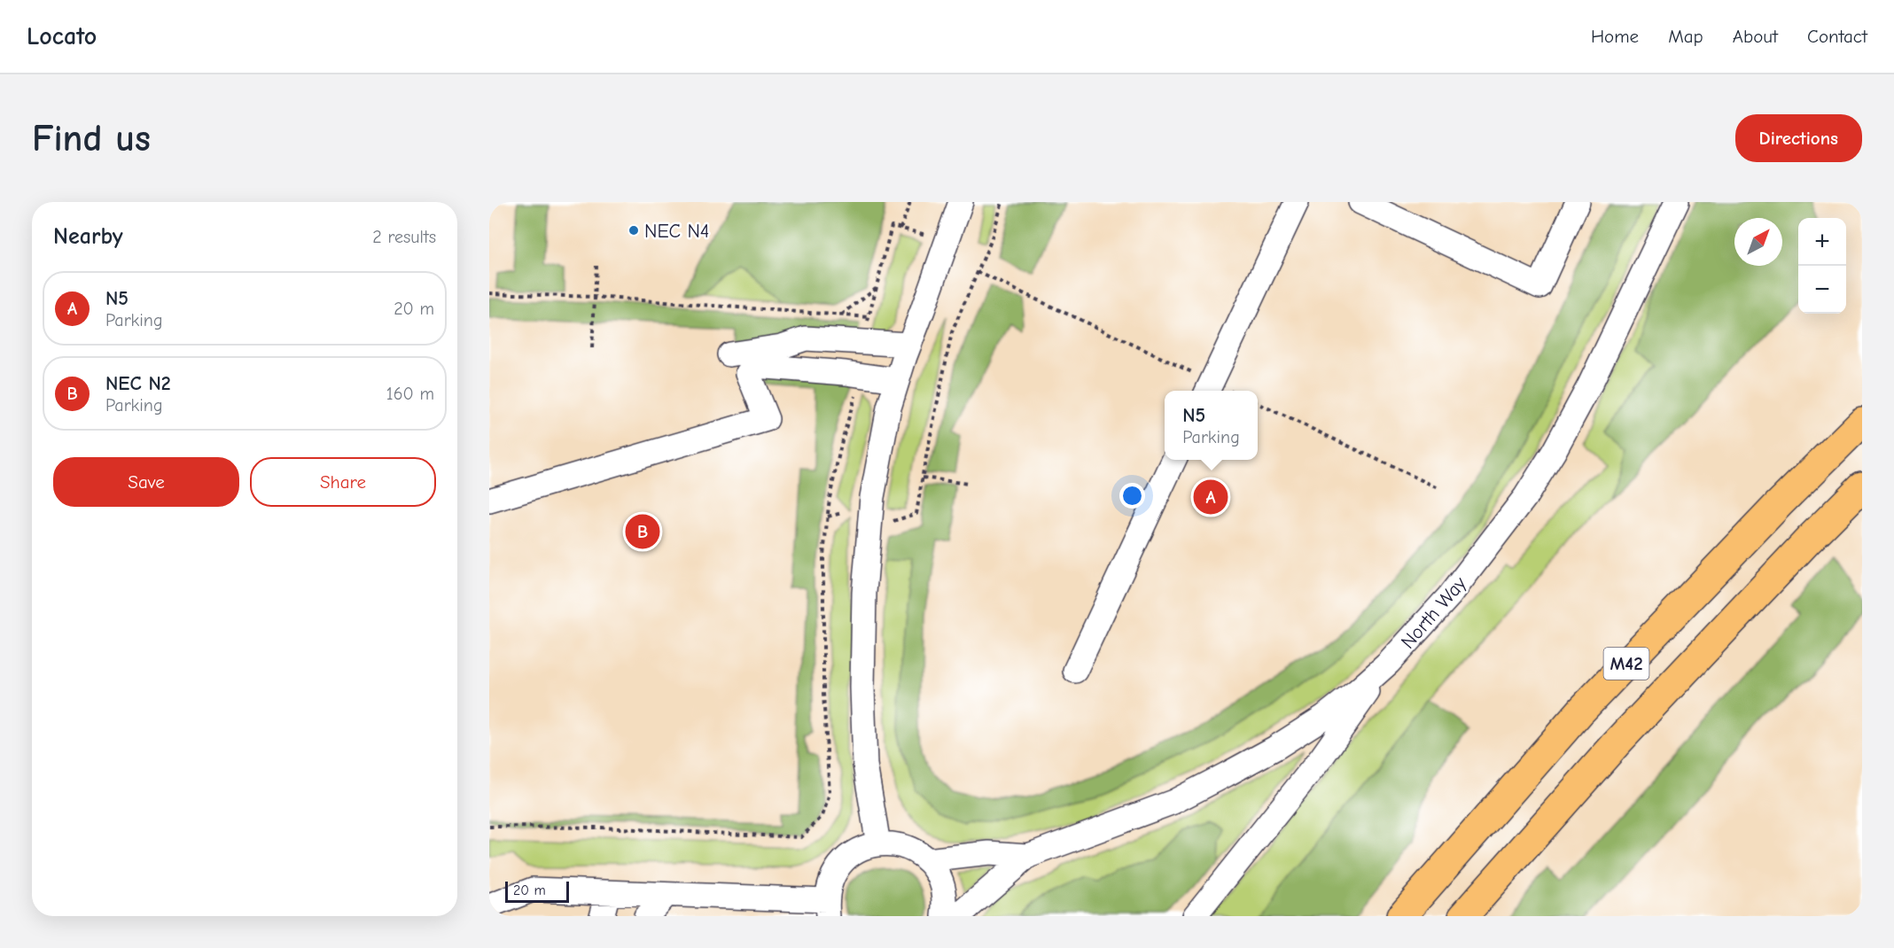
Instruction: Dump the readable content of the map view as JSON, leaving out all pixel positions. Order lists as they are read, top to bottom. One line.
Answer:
{"streets":{"highway":["M42"],"street":["North Way"]},"places":["NEC N4"],"scale_bar":"20 m","north":"top right","page":{"header":"Locato","nav":["Home","Map","About","Contact"],"buttons":["Directions",["Save","Share"]],"title":"Find us","heading":["Nearby","2 results"],"map_buttons":["+","−"],"list":[{"mark":"A","name":"N5","note":"Parking","value":"20 m"},{"mark":"B","name":"NEC N2","note":"Parking","value":"160 m"}],"popup":["N5","Parking"],"pins":["A","B"],"scale":"20 m"}}
